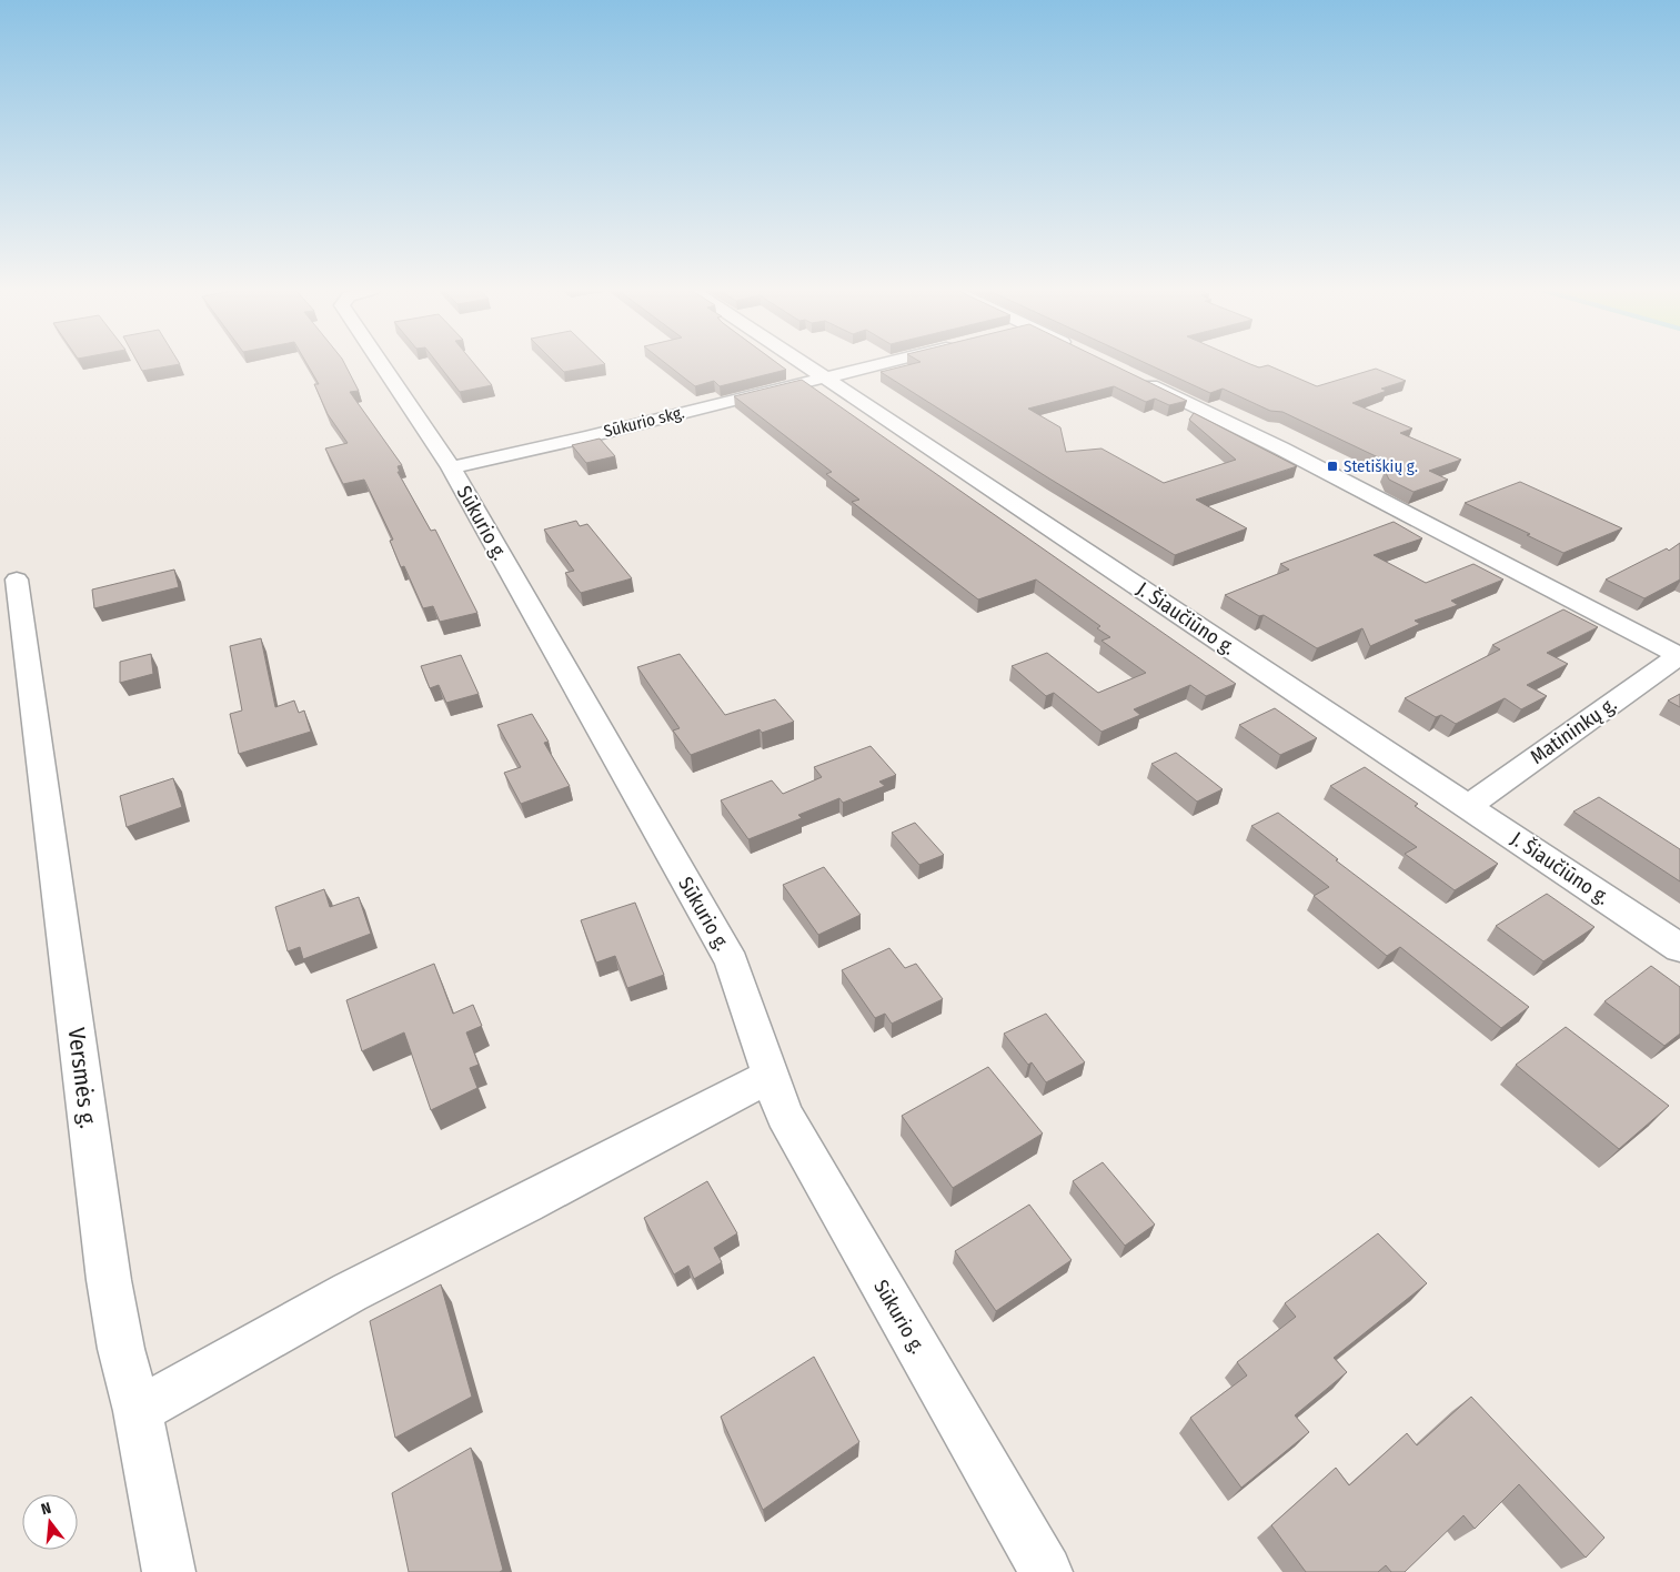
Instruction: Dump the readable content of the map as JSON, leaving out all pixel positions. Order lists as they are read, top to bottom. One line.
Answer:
{"streets":{"street":["Sūkurio skg.","Sūkurio g.","J. Šiaučiūno g.","Matininkų g.","Versmės g."]},"crossings":[["Sūkurio skg.","Sūkurio g."],["Sūkurio skg.","J. Šiaučiūno g."],["J. Šiaučiūno g.","Matininkų g."]],"places":{"transit":["Stetiškių g."]},"north":"top"}
